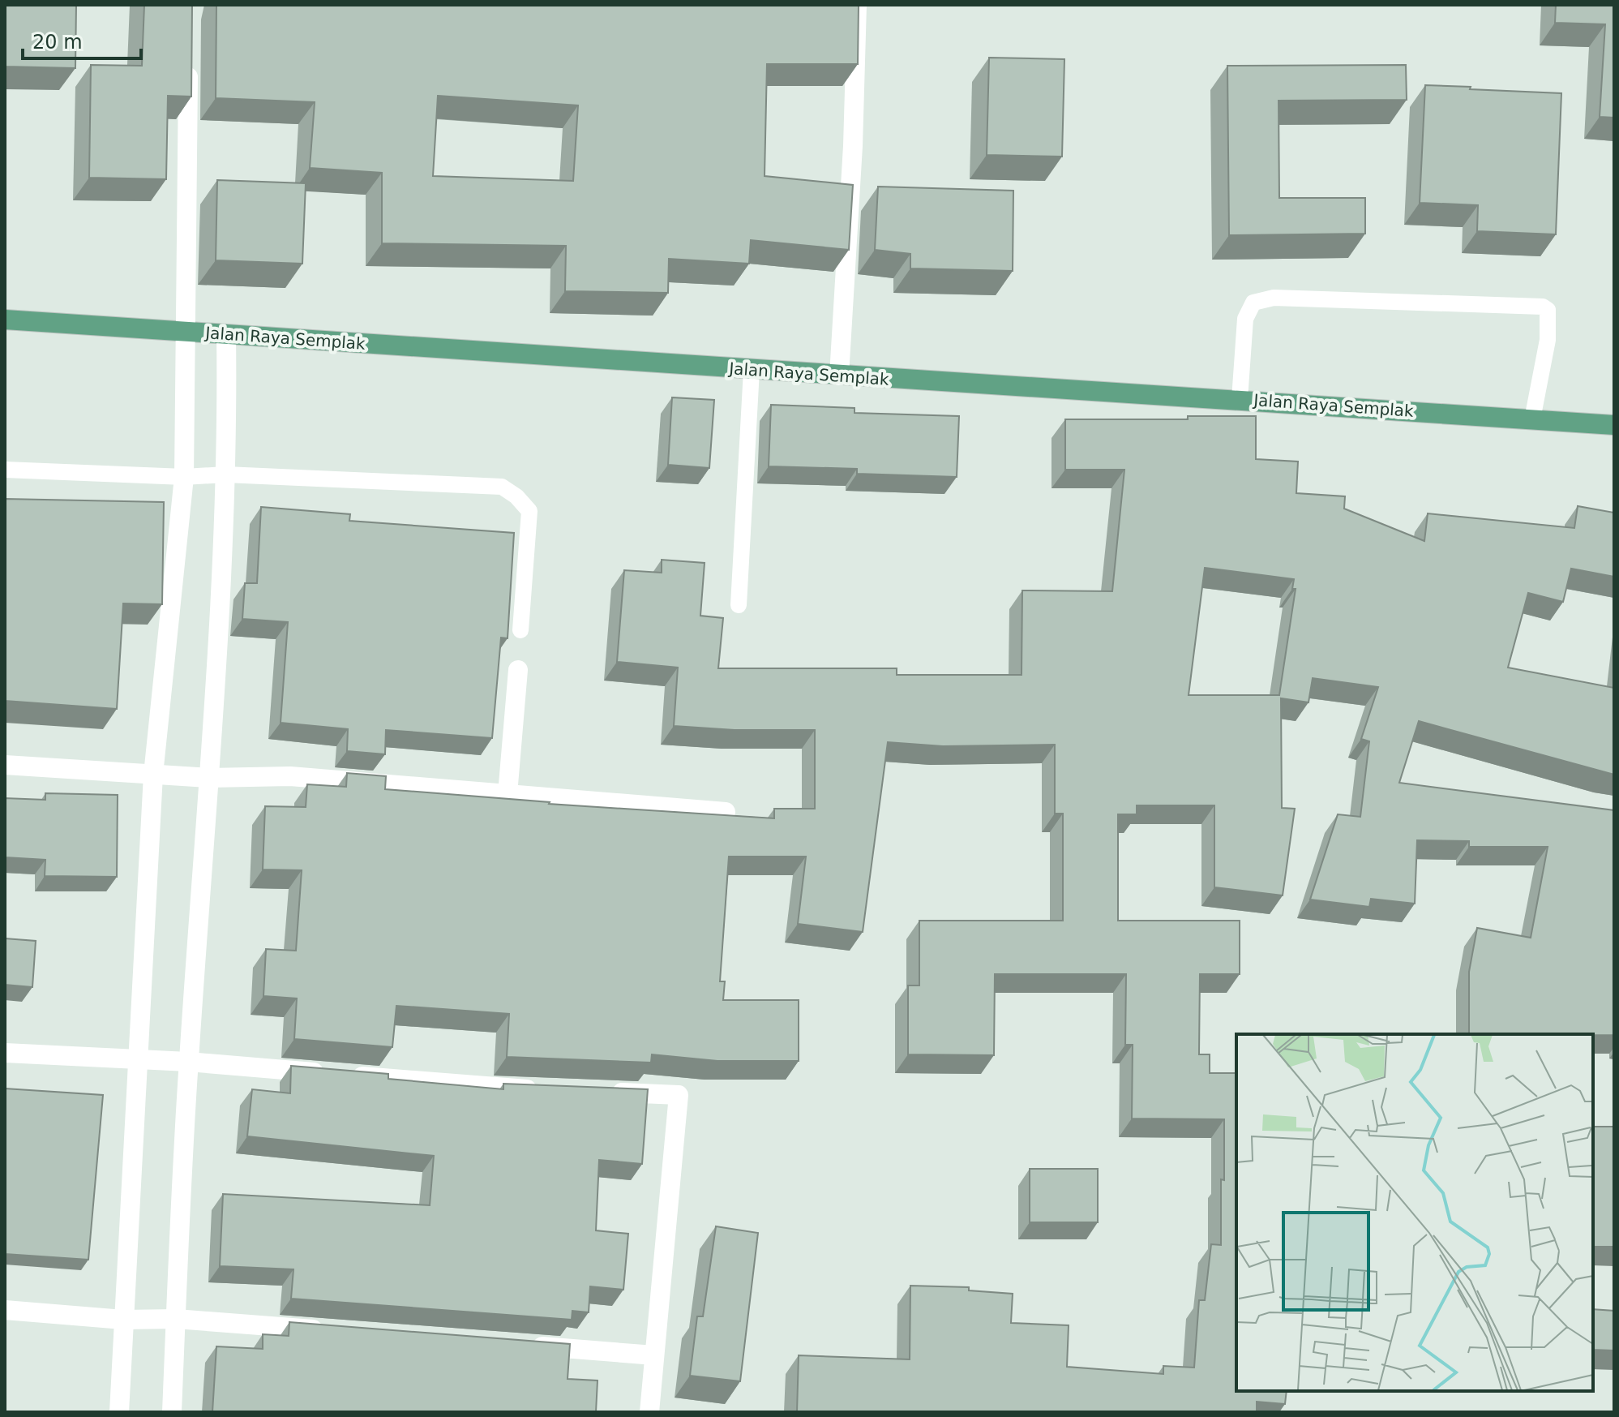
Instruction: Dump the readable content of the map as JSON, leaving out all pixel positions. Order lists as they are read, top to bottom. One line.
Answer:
{"streets":{"main road":["Jalan Raya Semplak"]},"scale_bar":"20 m"}
